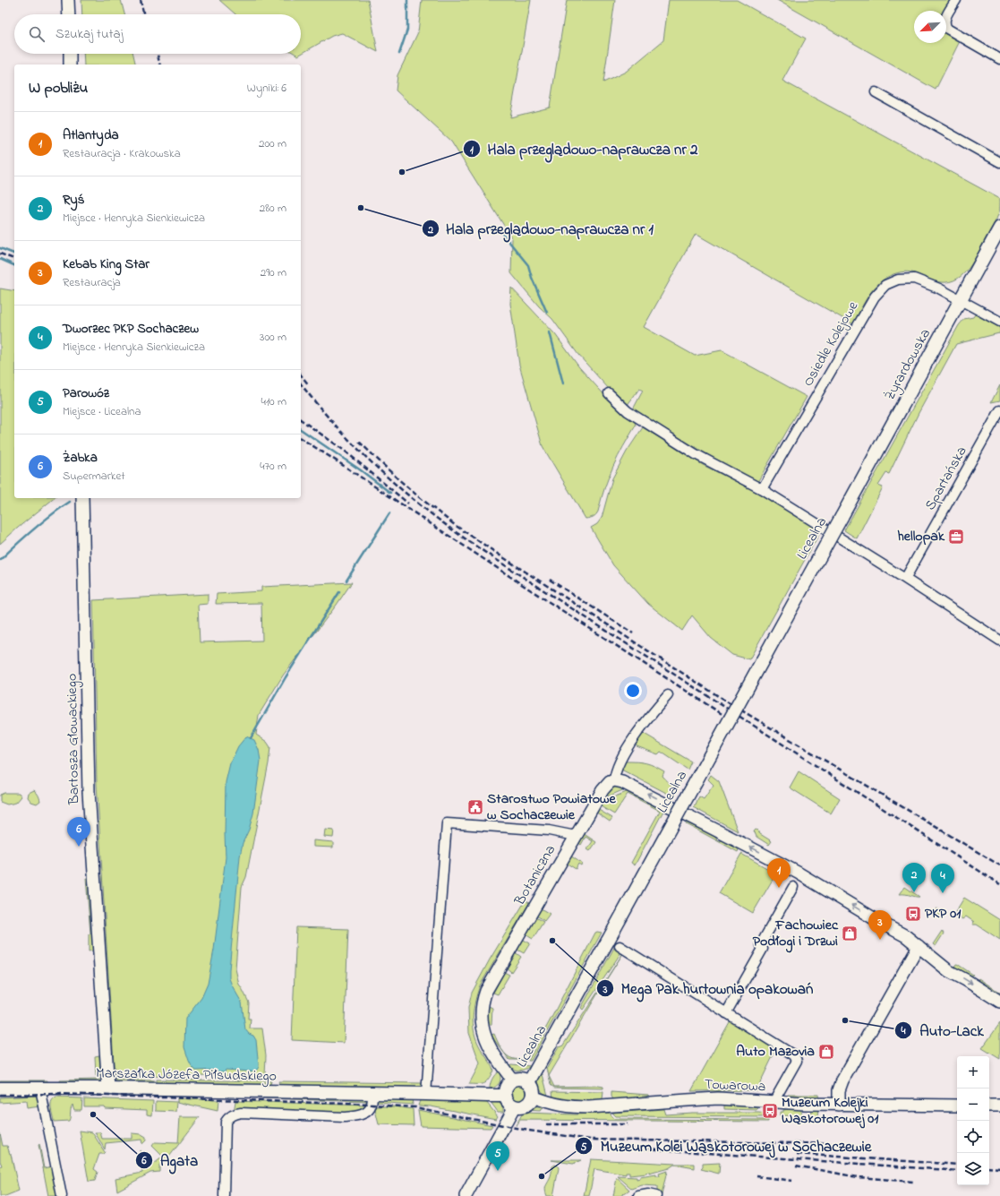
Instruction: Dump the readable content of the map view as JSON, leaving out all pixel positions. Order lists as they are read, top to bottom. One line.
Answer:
{"streets":{"main road":["Żyrardowska","Licealna","Marszałka Józefa Piłsudskiego"],"street":["Osiedle Kolejowe","Spartańska","Bartosza Głowackiego","Botaniczna","Towarowa"]},"crossings":[["Osiedle Kolejowe","Żyrardowska"],["Żyrardowska","Licealna"],["Licealna","Botaniczna"],["Licealna","Marszałka Józefa Piłsudskiego"],["Licealna","Towarowa"],["Bartosza Głowackiego","Marszałka Józefa Piłsudskiego"],["Botaniczna","Marszałka Józefa Piłsudskiego"],["Botaniczna","Towarowa"],["Marszałka Józefa Piłsudskiego","Towarowa"]],"places":{"other":["Hala przeglądowo-naprawcza nr 2","Hala przeglądowo-naprawcza nr 1","Mega Pak hurtownia opakowań","Auto-Lack","Agata","Muzeum Kolei Wąskotorowej w Sochaczewie"],"office":["hellopak"],"public building":["Starostwo Powiatowe w Sochaczewie"],"bus stop":["PKP 01","Muzeum Kolejki Wąskotorowej 01"],"shop":["Fachowiec Podłogi i Drzwi","Auto Mazovia"]},"north":"bottom left","page":{"search":"Szukaj tutaj","heading":["W pobliżu","Wyniki: 6"],"list":[{"mark":"1","name":"Atlantyda","note":"Restauracja · Krakowska","value":"200 m"},{"mark":"2","name":"Ryś","note":"Miejsce · Henryka Sienkiewicza","value":"280 m"},{"mark":"3","name":"Kebab King Star","note":"Restauracja","value":"290 m"},{"mark":"4","name":"Dworzec PKP Sochaczew","note":"Miejsce · Henryka Sienkiewicza","value":"300 m"},{"mark":"5","name":"Parowóz","note":"Miejsce · Licealna","value":"410 m"},{"mark":"6","name":"Żabka","note":"Supermarket","value":"470 m"}],"pins":["6","1","2","4","3","5"],"map_buttons":["+","−"]}}
